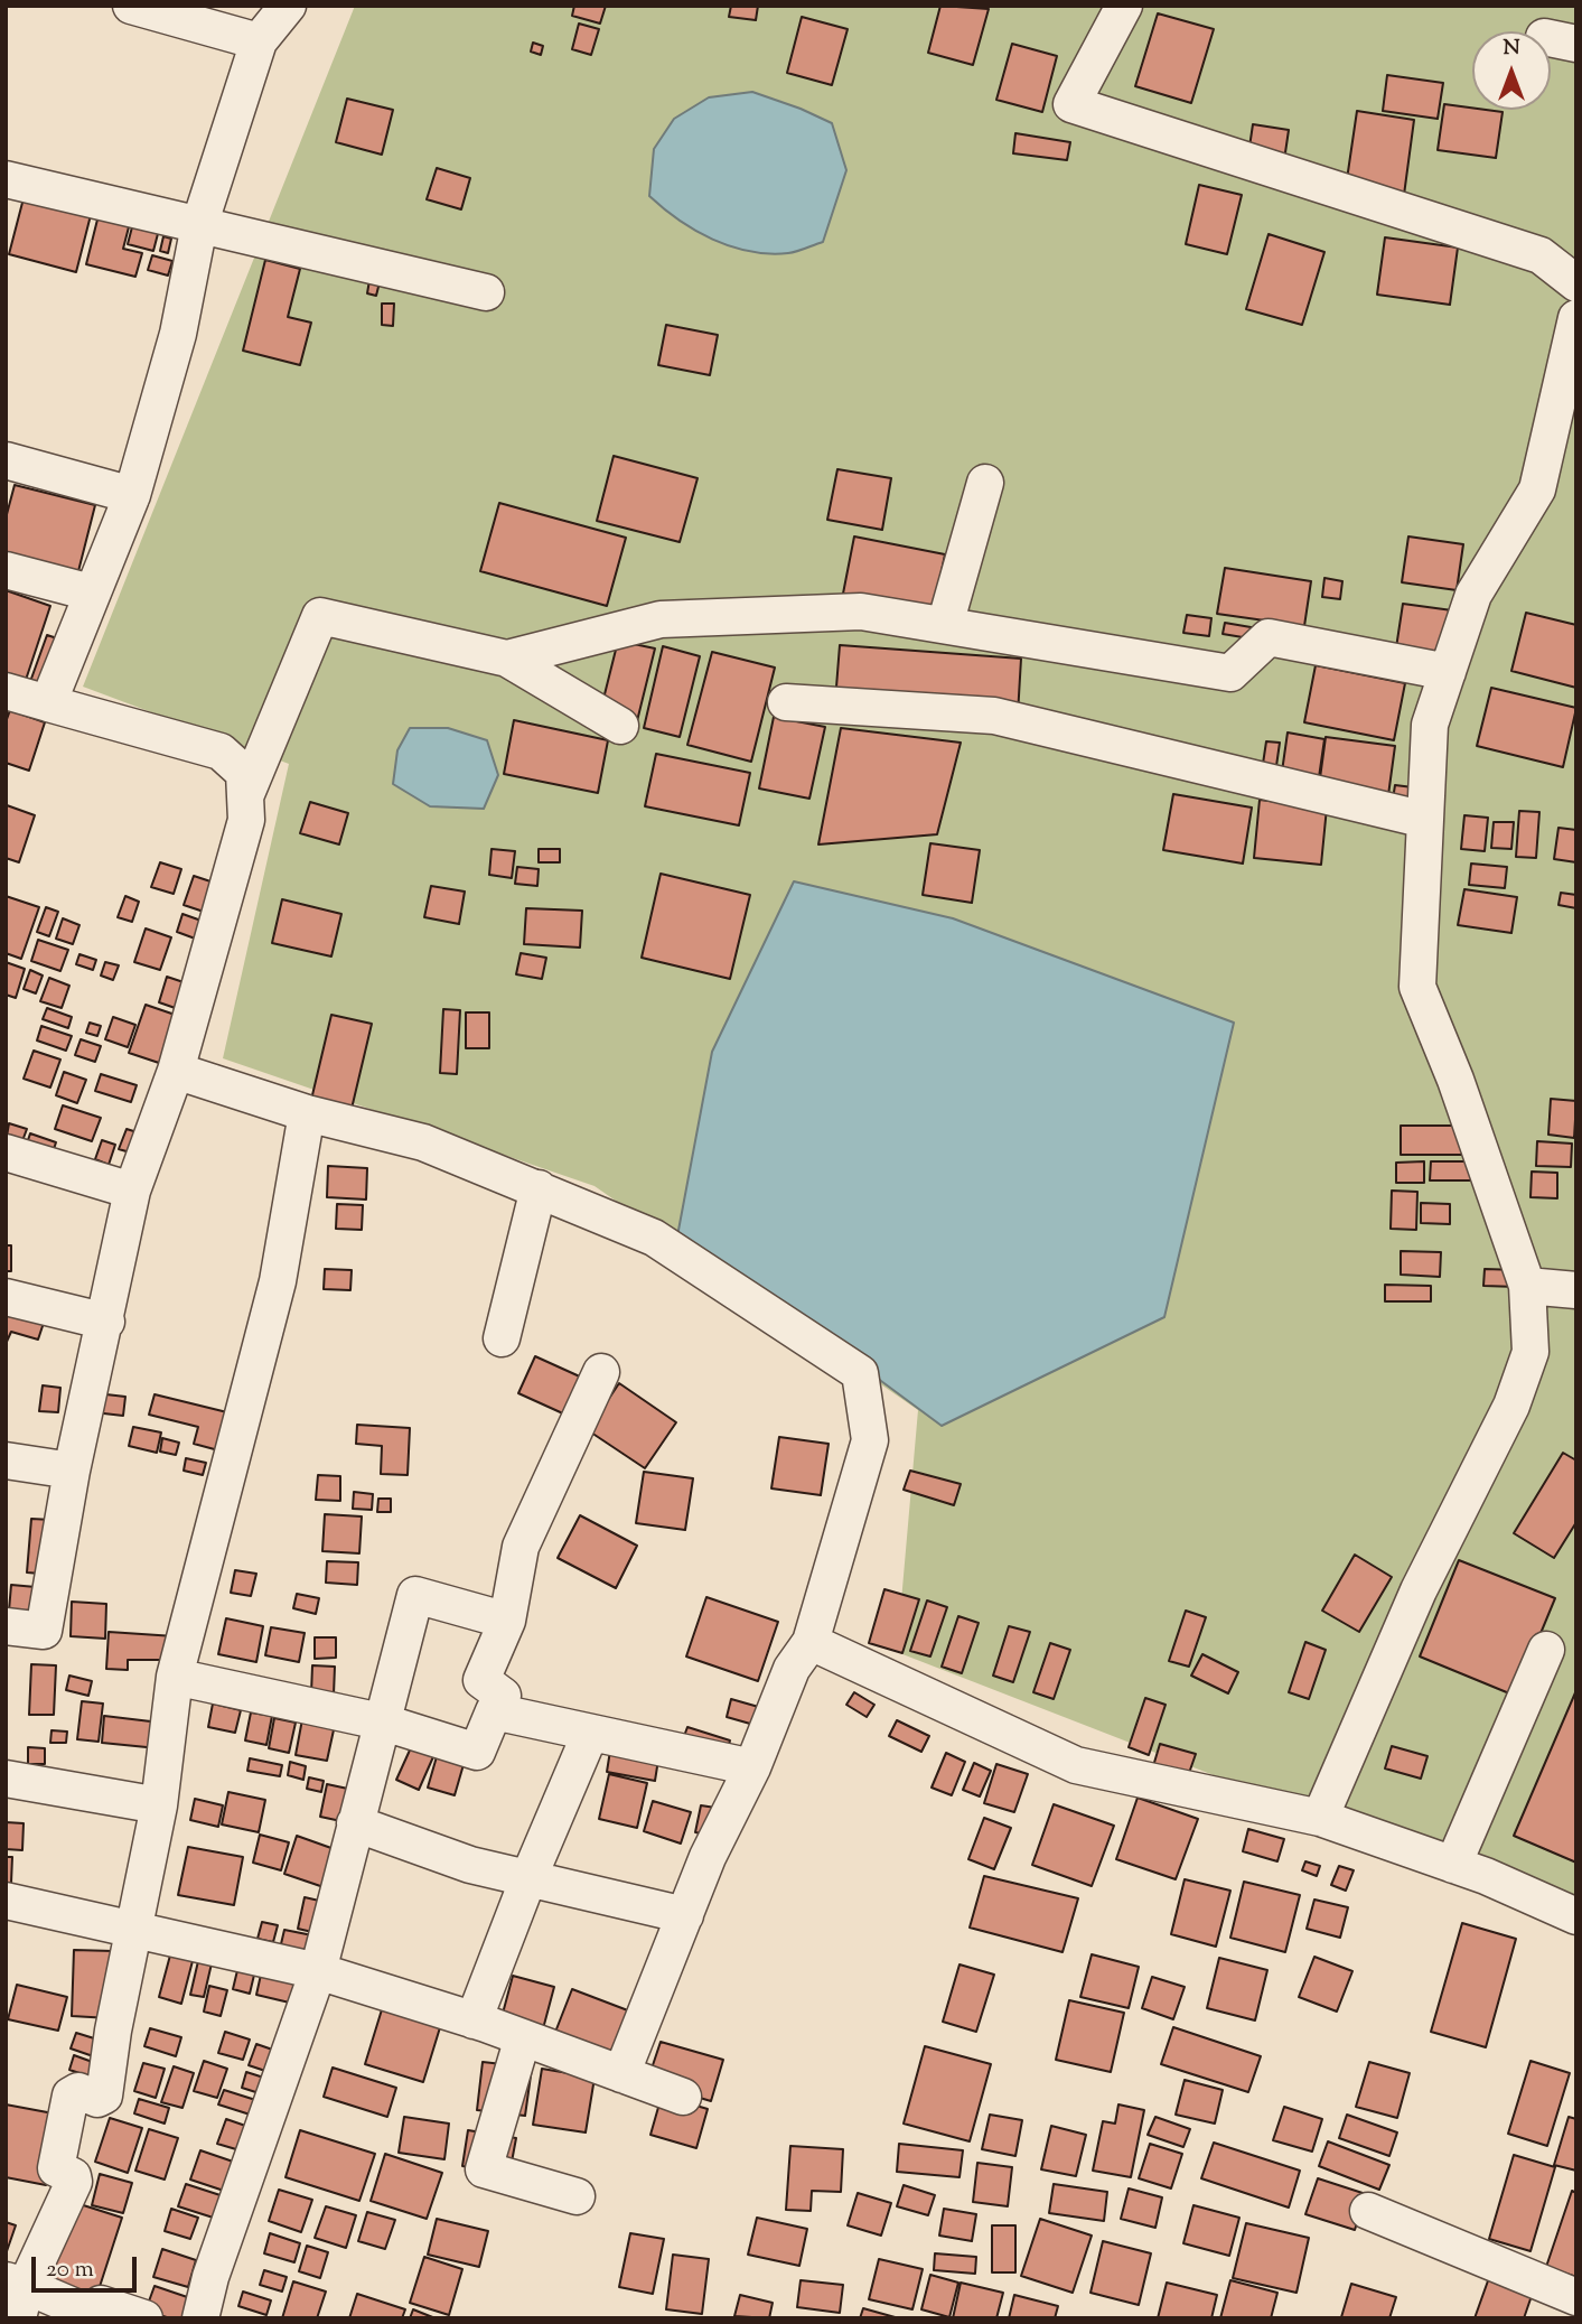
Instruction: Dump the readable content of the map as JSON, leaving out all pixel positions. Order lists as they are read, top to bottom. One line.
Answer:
{"scale_bar":"20 m","north":"top"}
